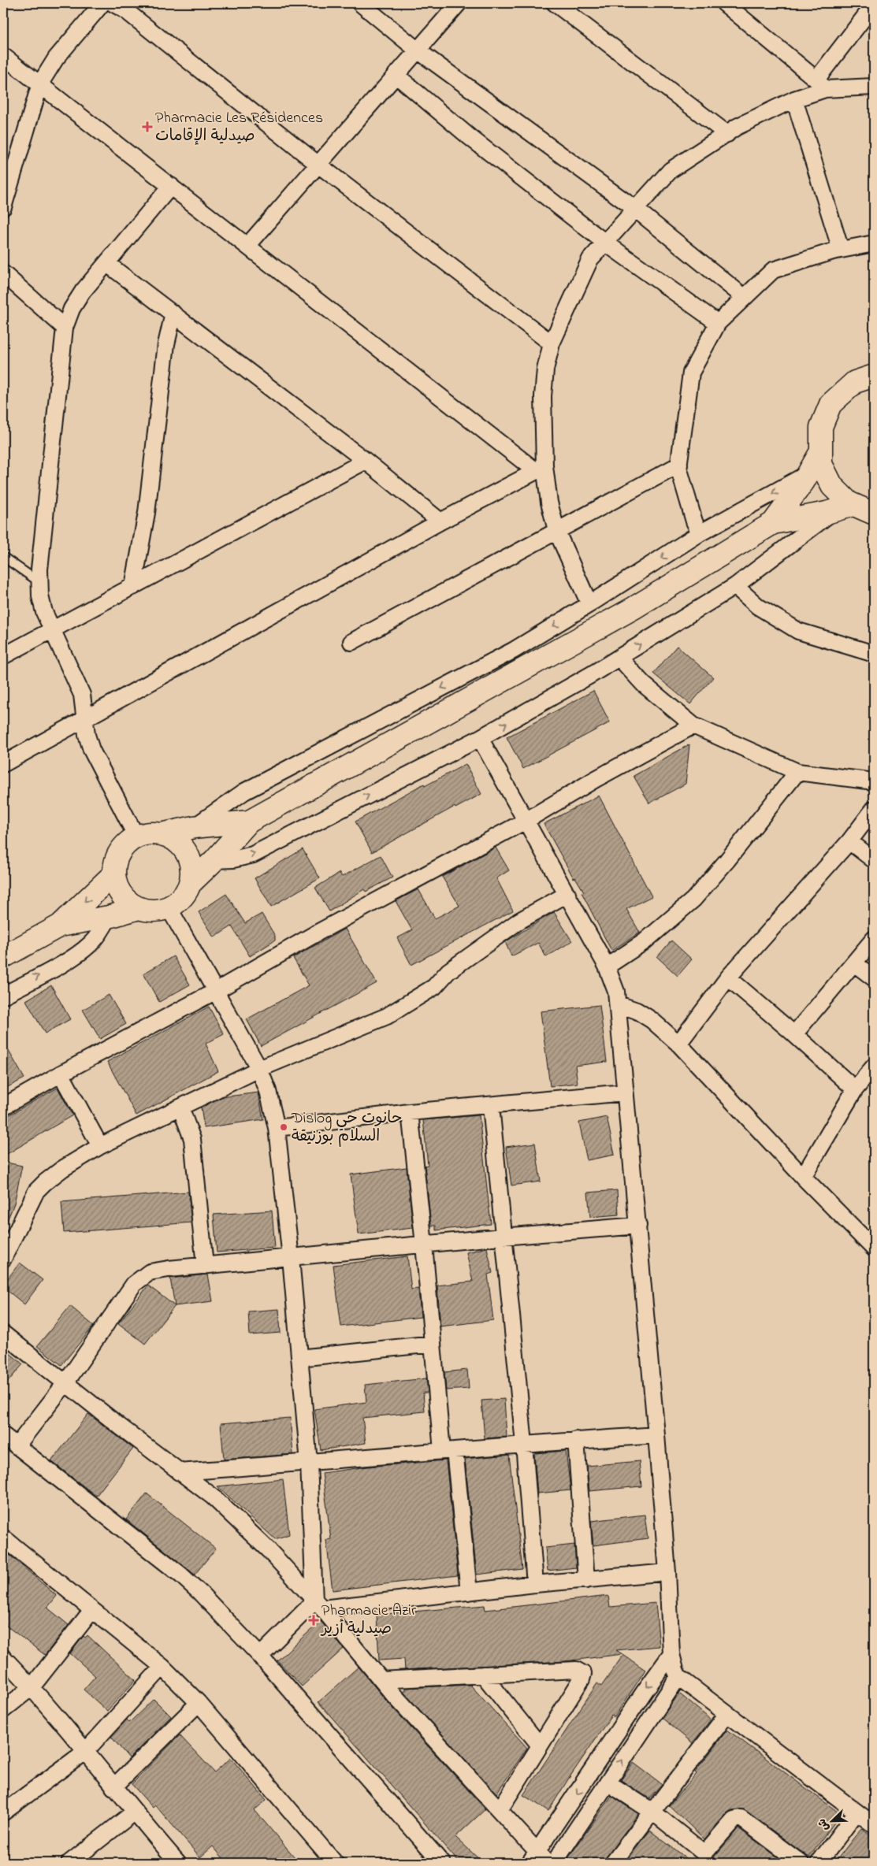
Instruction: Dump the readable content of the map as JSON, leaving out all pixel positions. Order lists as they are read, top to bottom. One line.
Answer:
{"places":{"health":["Pharmacie Les Résidences صيدلية الإقامات","Pharmacie Azir صيدلية أزير"],"other":["Dislog حانوت حي السلام بوزنيقة"]},"north":"bottom left"}
